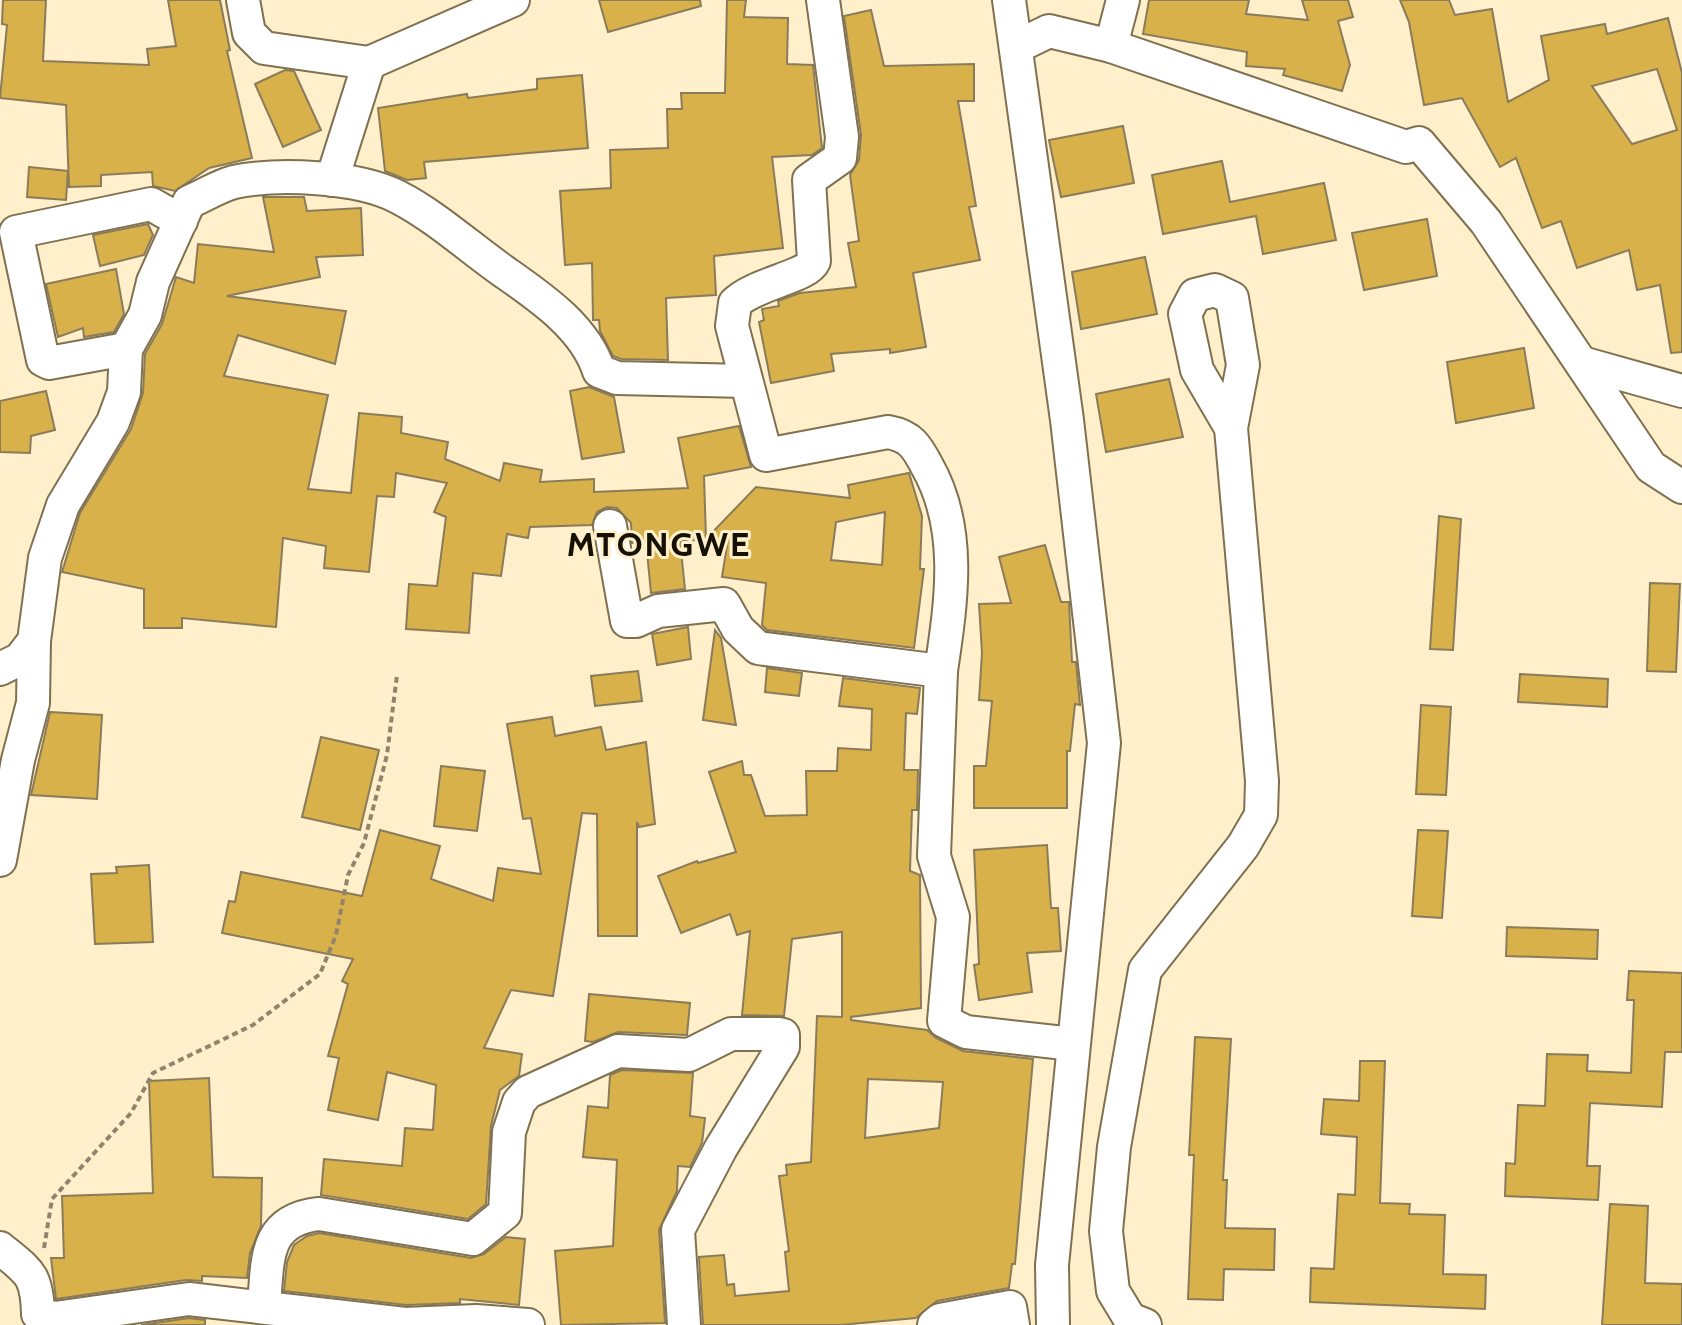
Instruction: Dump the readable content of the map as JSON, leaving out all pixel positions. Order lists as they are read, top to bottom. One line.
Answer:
{"districts":["MTONGWE"]}
